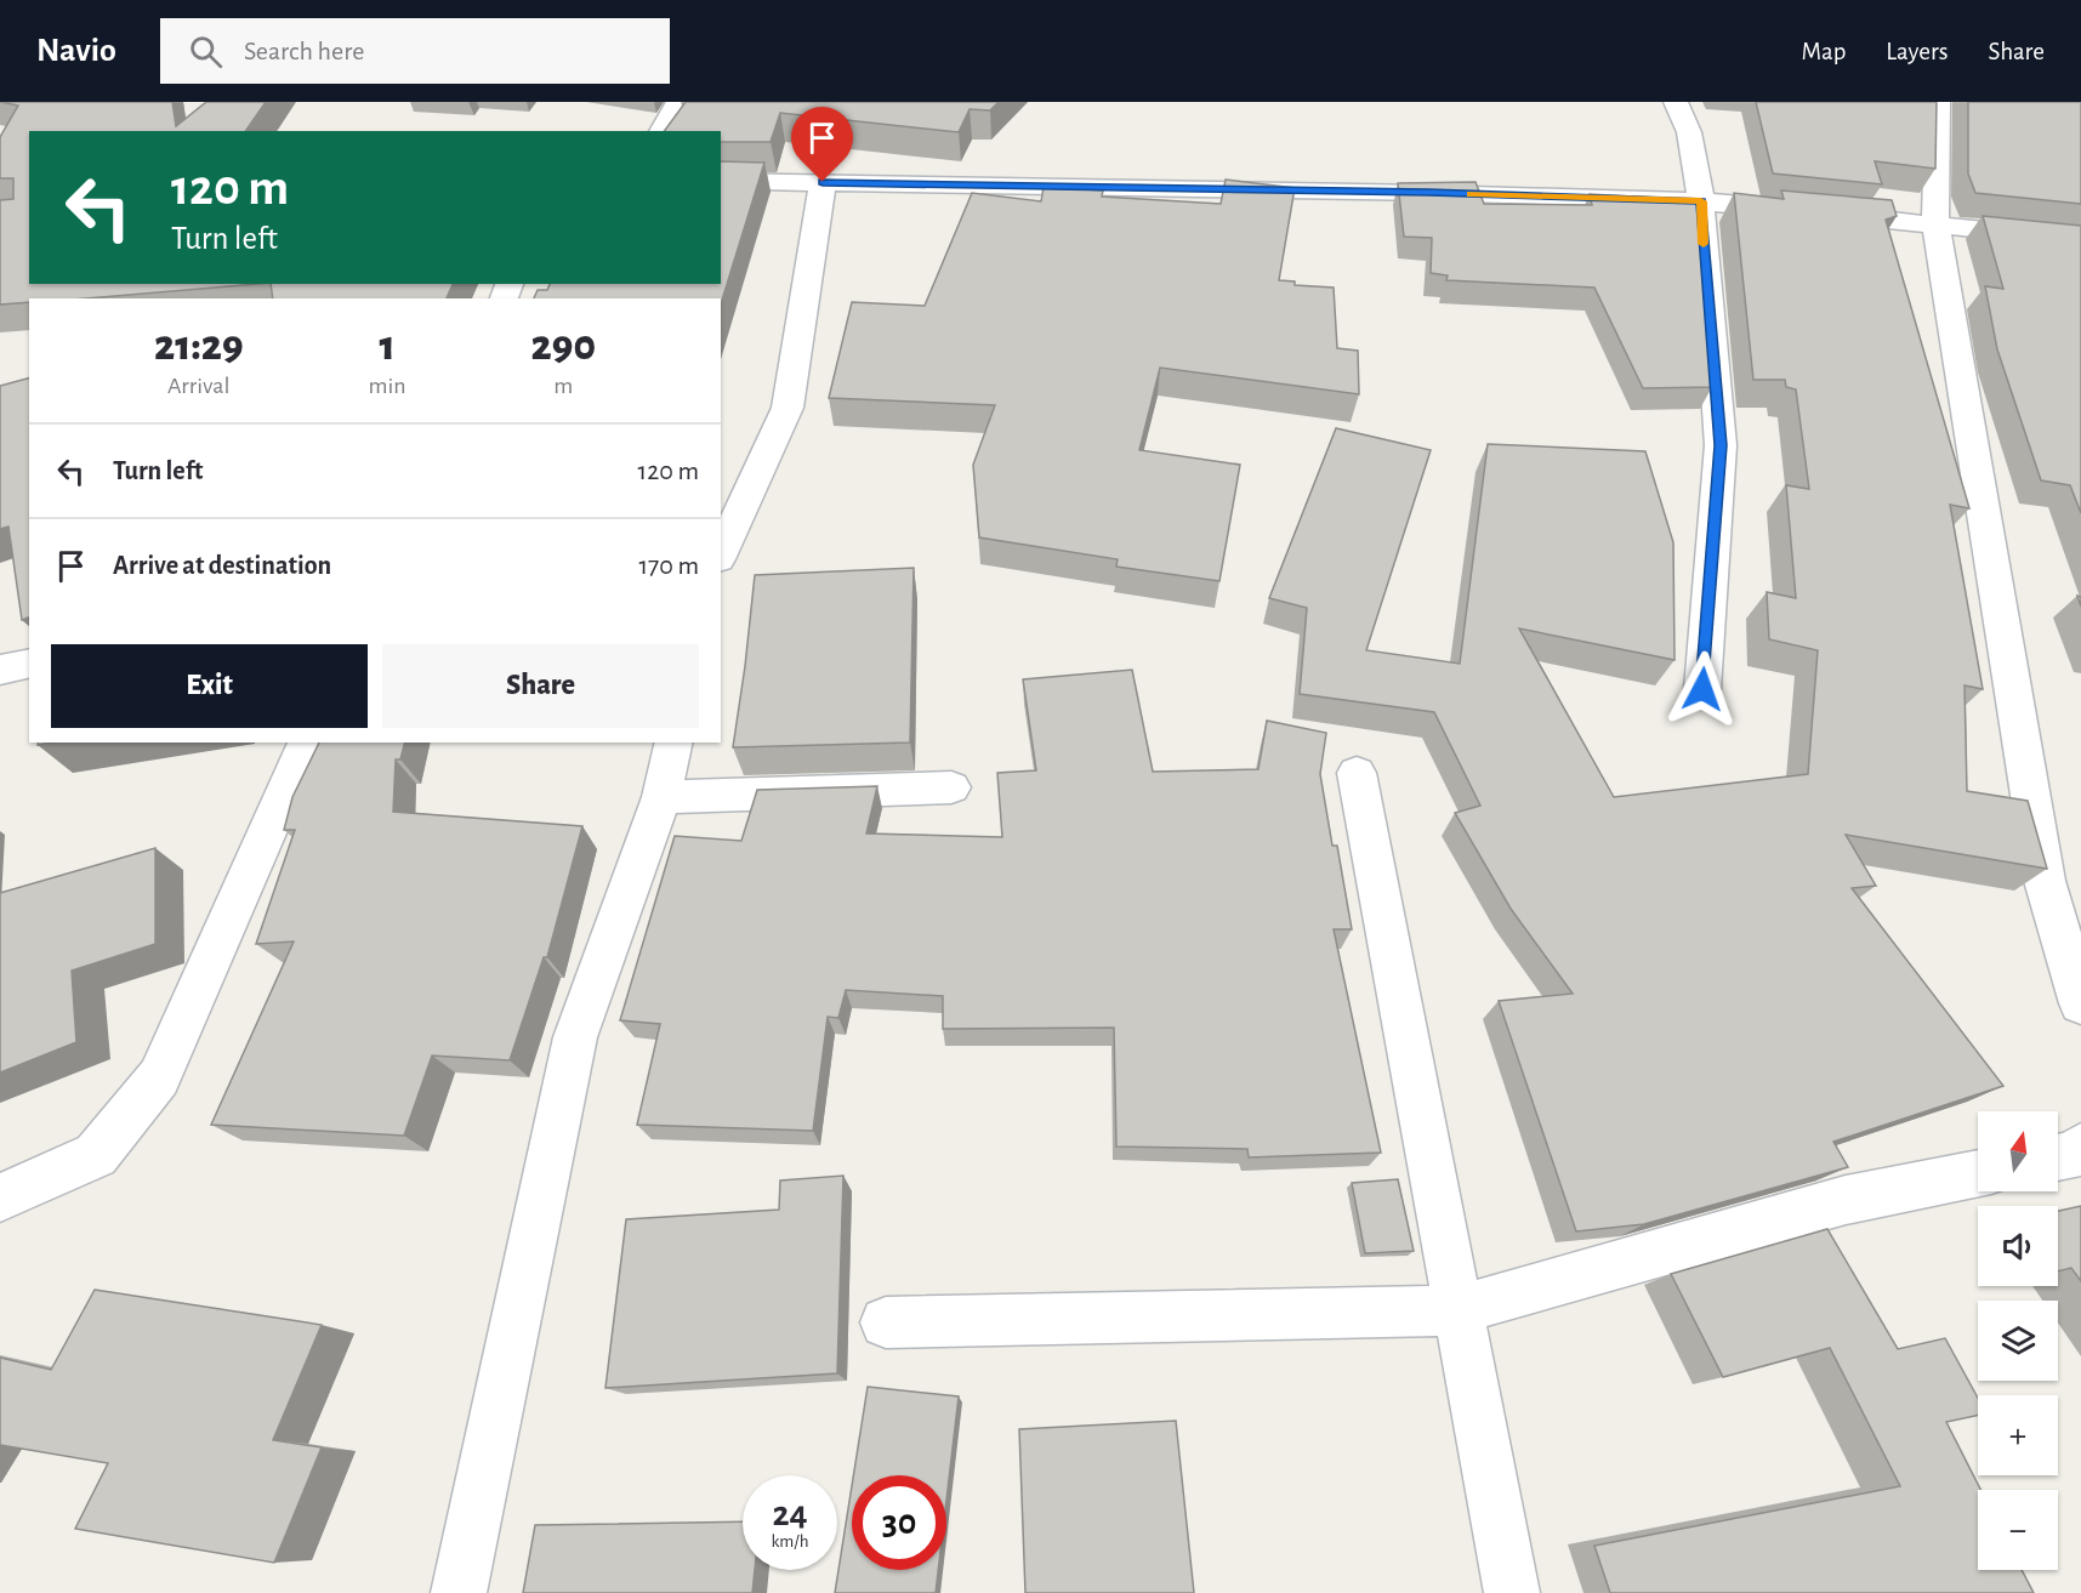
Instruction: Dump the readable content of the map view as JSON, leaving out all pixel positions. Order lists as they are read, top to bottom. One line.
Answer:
{"north":"top","page":{"header":"Navio","search":"Search here","nav":["Map","Layers","Share"],"turn":["120 m","Turn left"],"eta":["21:29","Arrival","1","min","290","m"],"list":[{"name":"Turn left","value":"120 m"},{"name":"Arrive at destination","value":"170 m"}],"buttons":["Exit","Share"],"map_buttons":["+","−"],"speed":"24 km/h","limit":"30"}}
